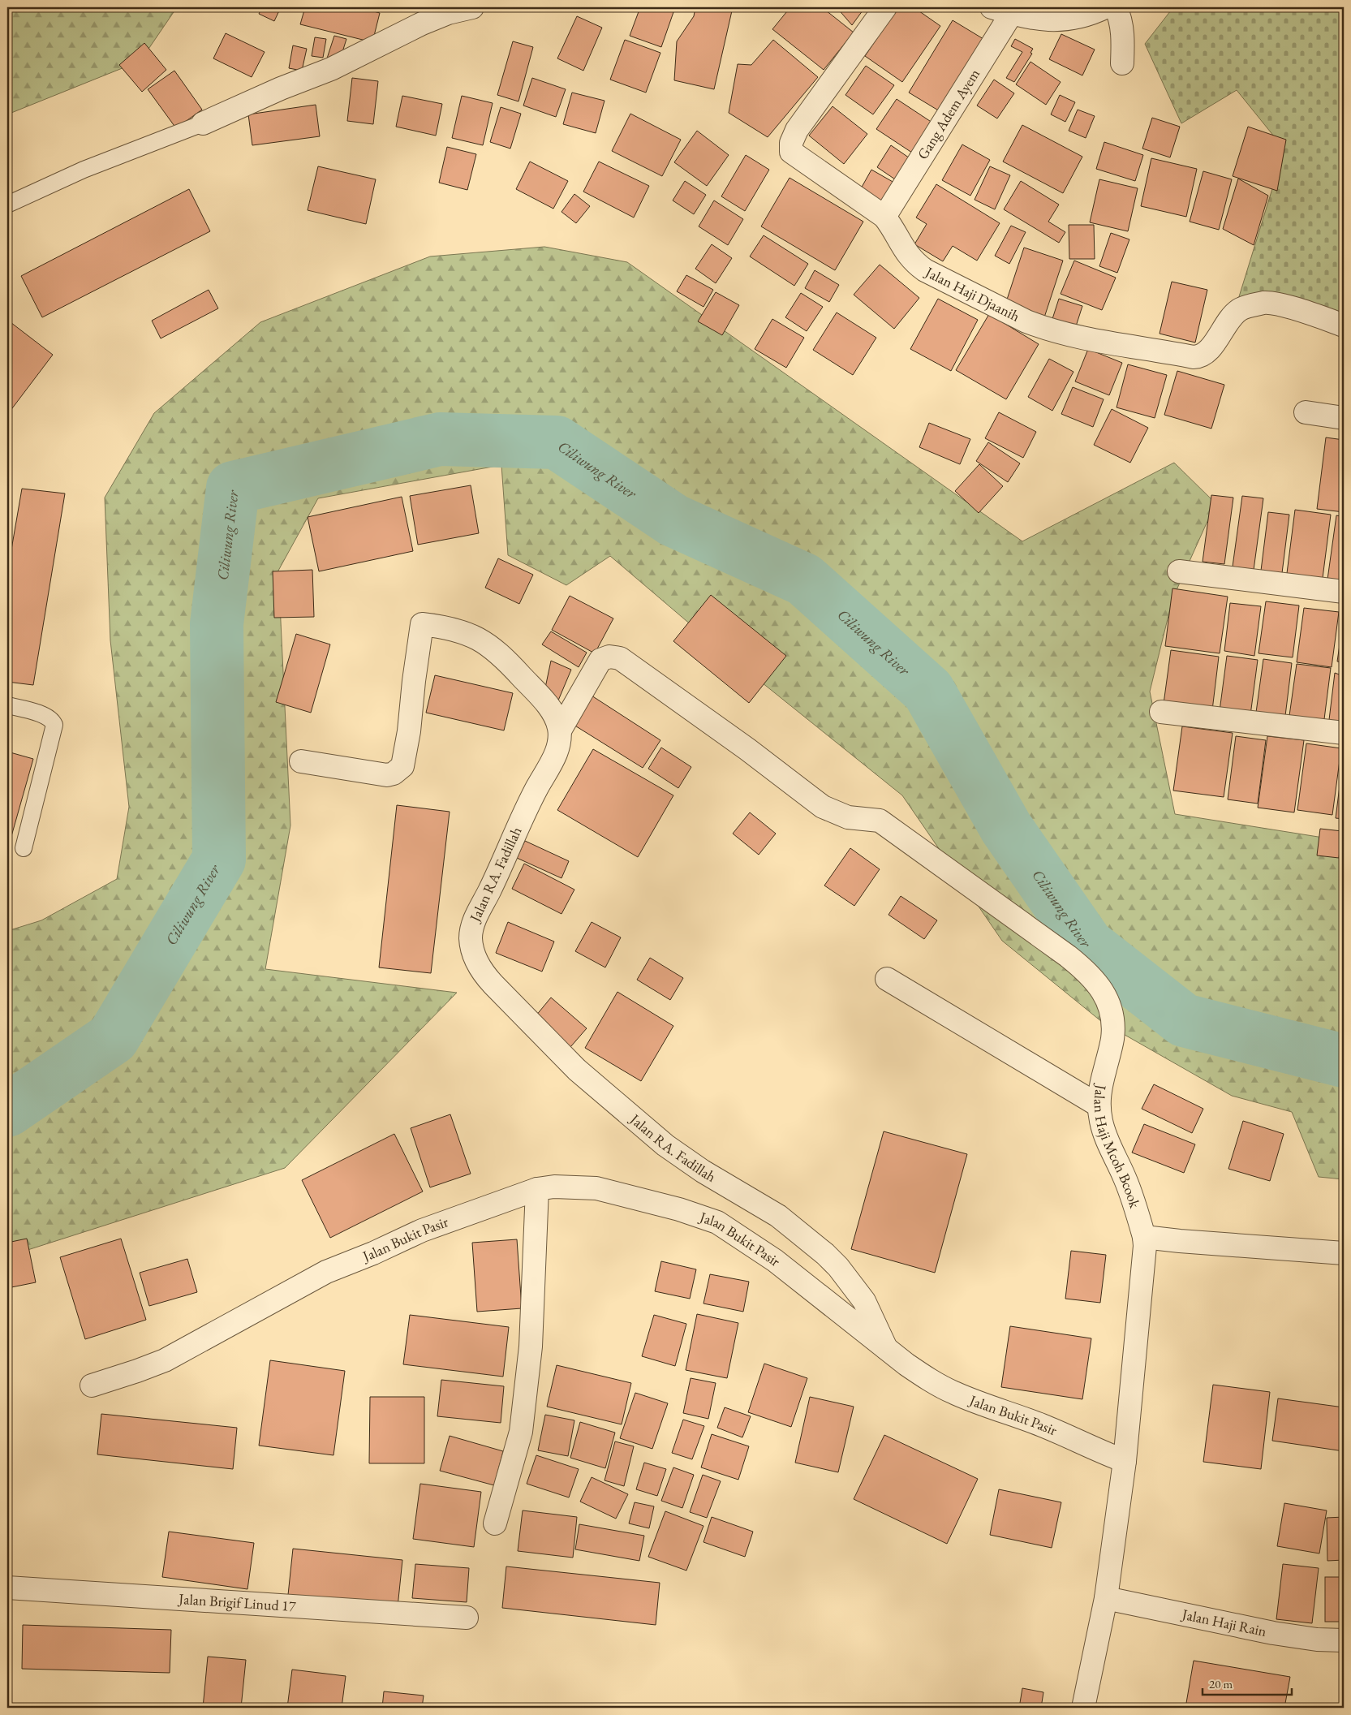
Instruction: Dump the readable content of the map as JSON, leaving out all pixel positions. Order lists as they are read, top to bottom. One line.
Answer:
{"streets":{"street":["Gang Adem Ayem","Jalan Haji Djaanih","Jalan RA. Fadillah","Jalan Haji Mcoh Bcook","Jalan Bukit Pasir","Jalan Brigif Linud 17","Jalan Haji Rain"]},"crossings":[["Gang Adem Ayem","Jalan Haji Djaanih"],["Jalan RA. Fadillah","Jalan Haji Mcoh Bcook"],["Jalan RA. Fadillah","Jalan Bukit Pasir"],["Jalan Haji Mcoh Bcook","Jalan Bukit Pasir"]],"water":["Ciliwung River"],"scale_bar":"20 m"}
